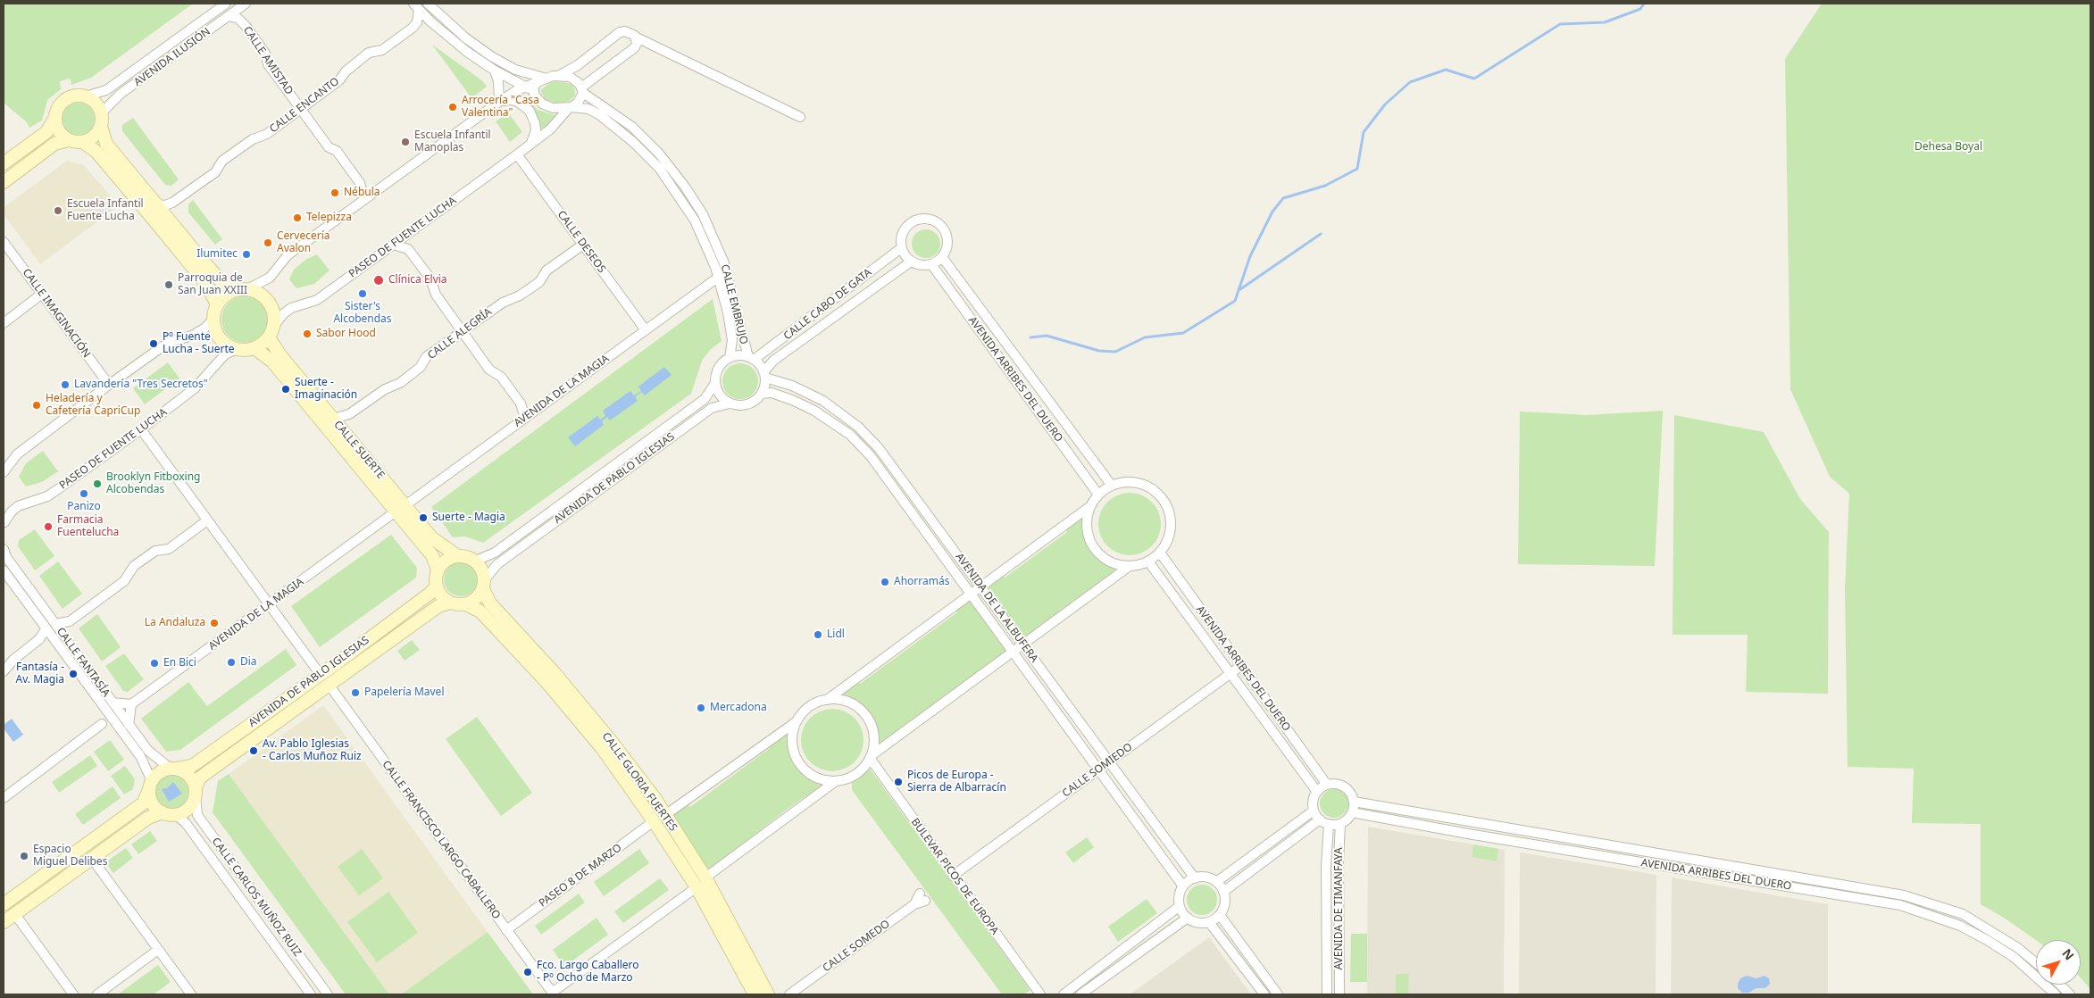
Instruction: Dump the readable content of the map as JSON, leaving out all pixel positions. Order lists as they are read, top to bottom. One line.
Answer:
{"streets":{"main road":["CALLE SUERTE","AVENIDA DE PABLO IGLESIAS","CALLE GLORIA FUERTES"],"street":["AVENIDA ILUSIÓN","CALLE AMISTAD","CALLE ENCANTO","PASEO DE FUENTE LUCHA","CALLE DESEOS","CALLE EMBRUJO","CALLE CABO DE GATA","CALLE IMAGINACIÓN","CALLE ALEGRÍA","AVENIDA ARRIBES DEL DUERO","AVENIDA DE LA MAGIA","AVENIDA DE LA ALBUFERA","CALLE FANTASÍA","CALLE SOMIEDO","CALLE FRANCISCO LARGO CABALLERO","PASEO 8 DE MARZO","BULEVAR PICOS DE EUROPA","CALLE CARLOS MUÑOZ RUIZ","AVENIDA DE TIMANFAYA","CALLE SOMEDO"]},"crossings":[["AVENIDA ILUSIÓN","CALLE AMISTAD"],["CALLE AMISTAD","CALLE ENCANTO"],["PASEO DE FUENTE LUCHA","CALLE DESEOS"],["PASEO DE FUENTE LUCHA","CALLE EMBRUJO"],["PASEO DE FUENTE LUCHA","CALLE SUERTE"],["CALLE DESEOS","CALLE ALEGRÍA"],["CALLE DESEOS","AVENIDA DE LA MAGIA"],["CALLE EMBRUJO","CALLE CABO DE GATA"],["CALLE EMBRUJO","AVENIDA DE LA MAGIA"],["CALLE EMBRUJO","AVENIDA DE PABLO IGLESIAS"],["CALLE EMBRUJO","AVENIDA DE LA ALBUFERA"],["CALLE CABO DE GATA","AVENIDA ARRIBES DEL DUERO"],["CALLE CABO DE GATA","AVENIDA DE PABLO IGLESIAS"],["CALLE CABO DE GATA","AVENIDA DE LA ALBUFERA"],["CALLE ALEGRÍA","CALLE SUERTE"],["AVENIDA ARRIBES DEL DUERO","CALLE SOMIEDO"],["AVENIDA ARRIBES DEL DUERO","AVENIDA DE TIMANFAYA"],["AVENIDA DE LA MAGIA","CALLE SUERTE"],["CALLE SUERTE","AVENIDA DE PABLO IGLESIAS"],["CALLE SUERTE","CALLE GLORIA FUERTES"],["AVENIDA DE PABLO IGLESIAS","AVENIDA DE LA ALBUFERA"],["AVENIDA DE PABLO IGLESIAS","CALLE FANTASÍA"],["AVENIDA DE PABLO IGLESIAS","CALLE GLORIA FUERTES"],["AVENIDA DE PABLO IGLESIAS","CALLE FRANCISCO LARGO CABALLERO"],["AVENIDA DE PABLO IGLESIAS","CALLE CARLOS MUÑOZ RUIZ"],["AVENIDA DE LA ALBUFERA","CALLE SOMIEDO"],["CALLE FANTASÍA","CALLE CARLOS MUÑOZ RUIZ"],["CALLE SOMIEDO","BULEVAR PICOS DE EUROPA"],["CALLE GLORIA FUERTES","PASEO 8 DE MARZO"],["CALLE FRANCISCO LARGO CABALLERO","PASEO 8 DE MARZO"]],"parks":["Dehesa Boyal"],"places":["Arrocería \"Casa Valentina\"","Escuela Infantil Manoplas","Nébula","Escuela Infantil Fuente Lucha","Telepizza","Cervecería Avalon","Ilumitec","Clínica Elvia","Parroquia de San Juan XXIII","Sister's Alcobendas","Sabor Hood","Pº Fuente Lucha - Suerte","Lavandería \"Tres Secretos\"","Suerte - Imaginación","Heladería y Cafetería CapriCup","Brooklyn Fitboxing Alcobendas","Panizo","Suerte - Magia","Farmacia Fuentelucha","Ahorramás","La Andaluza","Lidl","Dia","En Bici","Fantasía - Av. Magia","Papelería Mavel","Mercadona","Av. Pablo Iglesias - Carlos Muñoz Ruiz","Picos de Europa - Sierra de Albarracín","Espacio Miguel Delibes","Fco. Largo Caballero - Pº Ocho de Marzo"],"north":"top right"}
